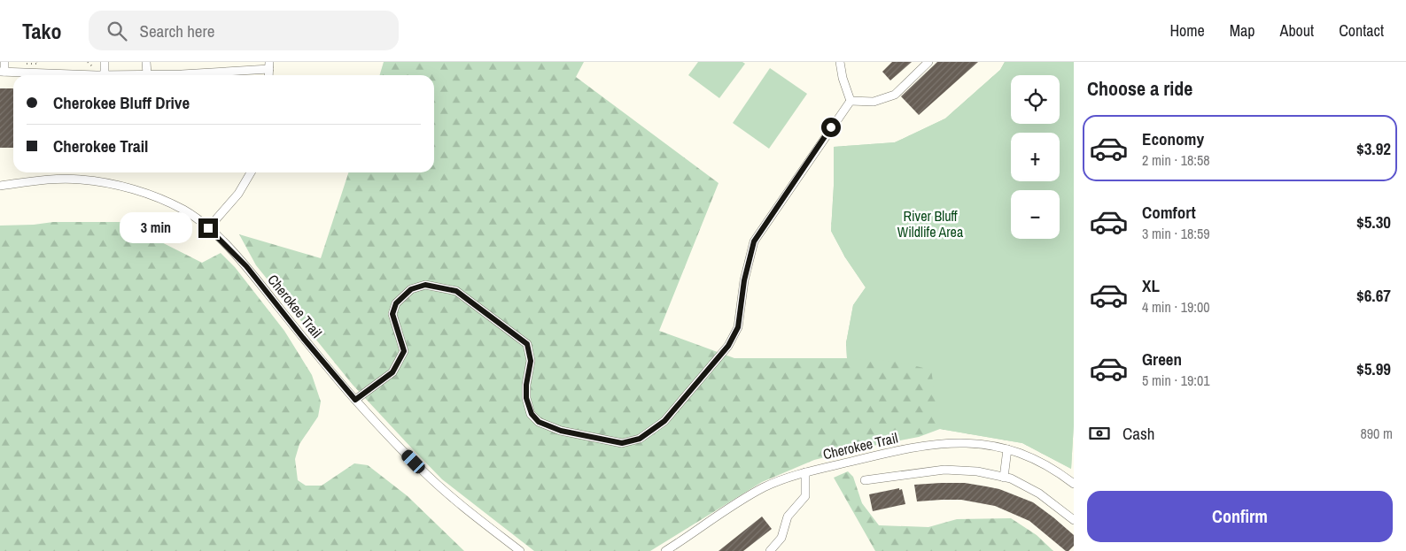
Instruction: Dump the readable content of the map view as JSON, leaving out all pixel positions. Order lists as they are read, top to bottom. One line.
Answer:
{"streets":{"street":["Cherokee Trail"]},"parks":["River Bluff Wildlife Area"],"page":{"header":"Tako","search":"Search here","nav":["Home","Map","About","Contact"],"heading":"Choose a ride","map_buttons":["+","−"],"banner":["Cherokee Bluff Drive","Cherokee Trail"],"list":[{"name":"Economy","note":"2 min · 18:58","value":"$3.92"},{"name":"Comfort","note":"3 min · 18:59","value":"$5.30"},{"name":"XL","note":"4 min · 19:00","value":"$6.67"},{"name":"Green","note":"5 min · 19:01","value":"$5.99"}],"bubble":"3 min","pay":["Cash","890 m"],"buttons":"Confirm"}}
